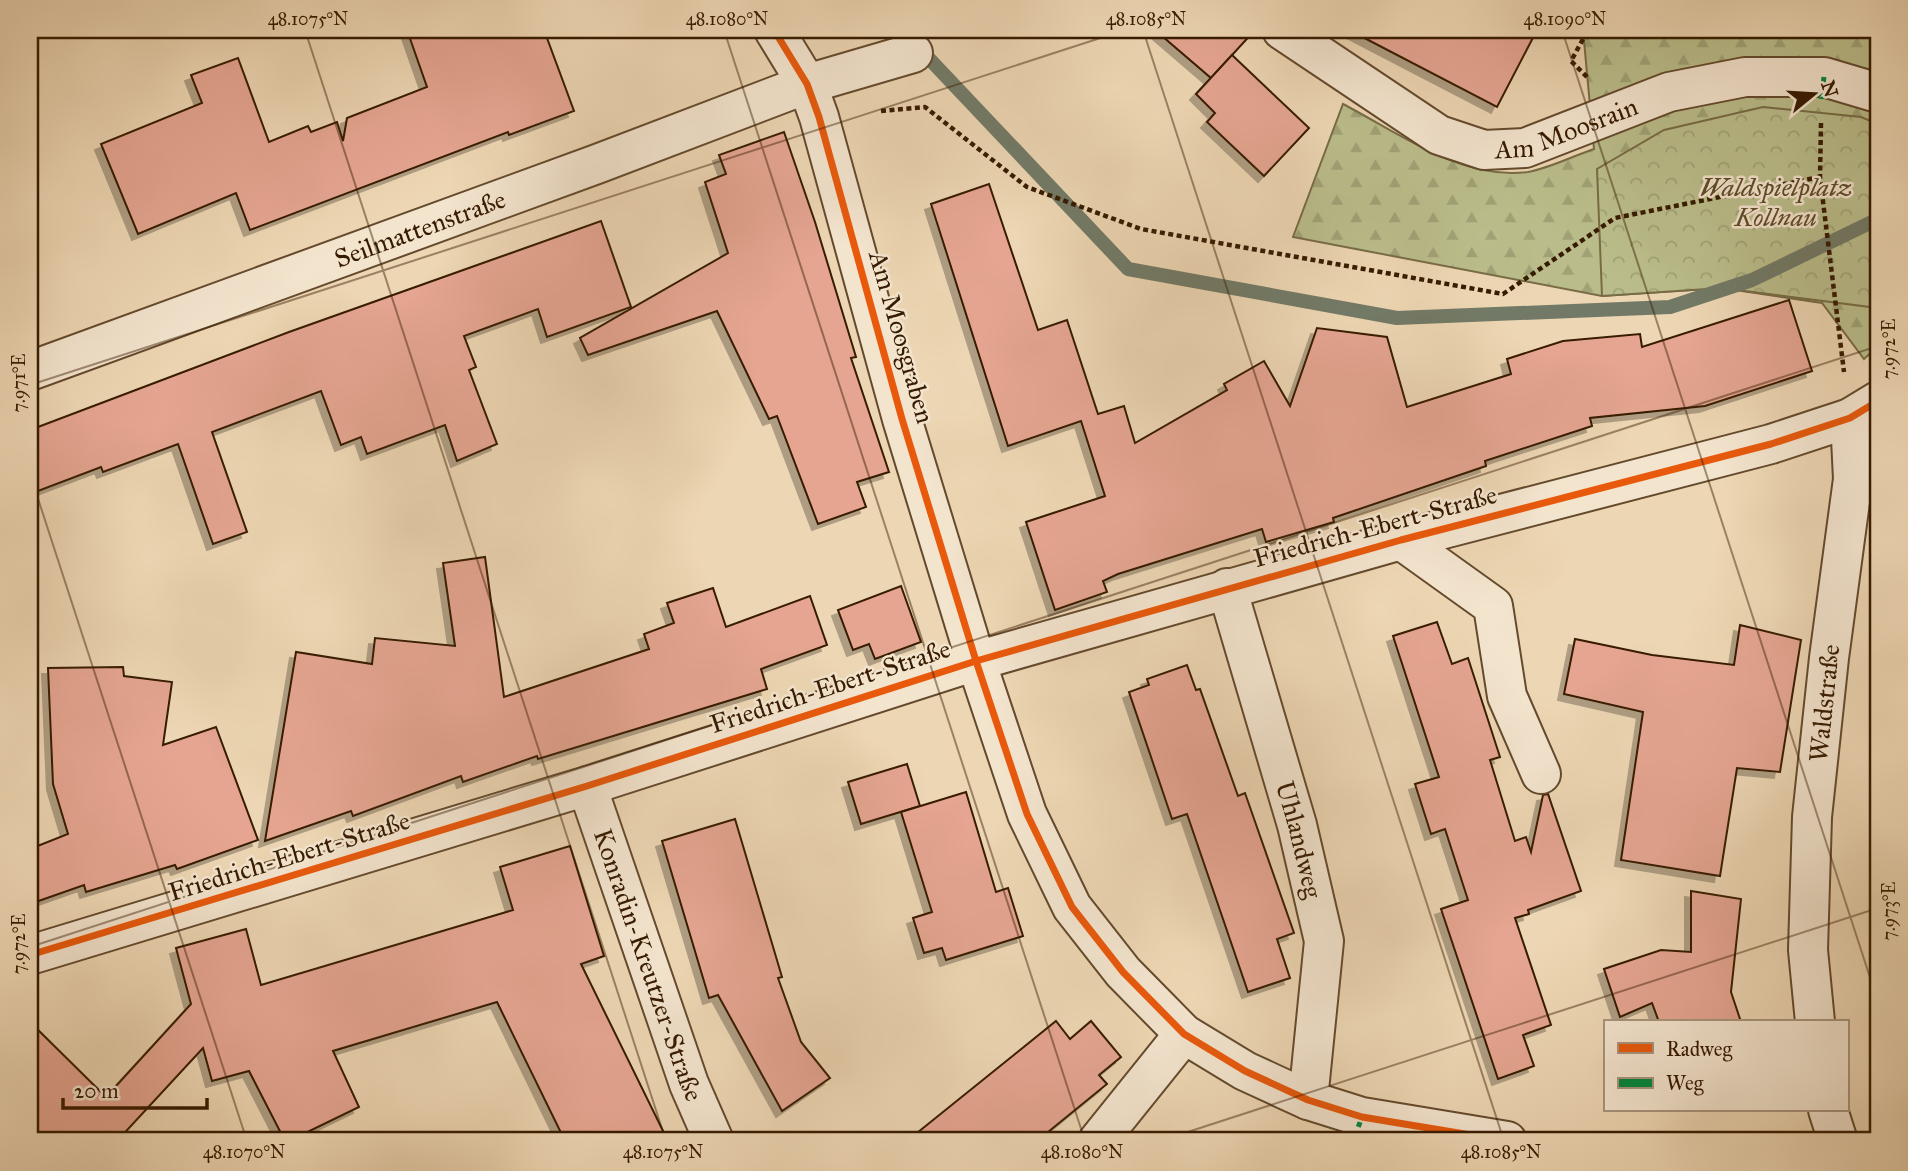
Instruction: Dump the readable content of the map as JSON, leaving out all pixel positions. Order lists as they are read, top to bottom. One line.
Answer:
{"streets":{"street":["Am Moosrain","Seilmattenstraße","Am Moosgraben","Friedrich-Ebert-Straße","Waldstraße","Uhlandweg","Konradin-Kreutzer-Straße"]},"crossings":[["Seilmattenstraße","Am Moosgraben"],["Am Moosgraben","Friedrich-Ebert-Straße"],["Am Moosgraben","Uhlandweg"],["Friedrich-Ebert-Straße","Waldstraße"],["Friedrich-Ebert-Straße","Uhlandweg"],["Friedrich-Ebert-Straße","Konradin-Kreutzer-Straße"]],"parks":["Waldspielplatz Kollnau"],"legend":["Radweg","Weg"],"scale_bar":"20 m","north":"right","coordinates":["48.1075°N","48.1080°N","48.1085°N","48.1090°N","7.972°E","7.971°E","7.973°E","48.1070°N"]}
